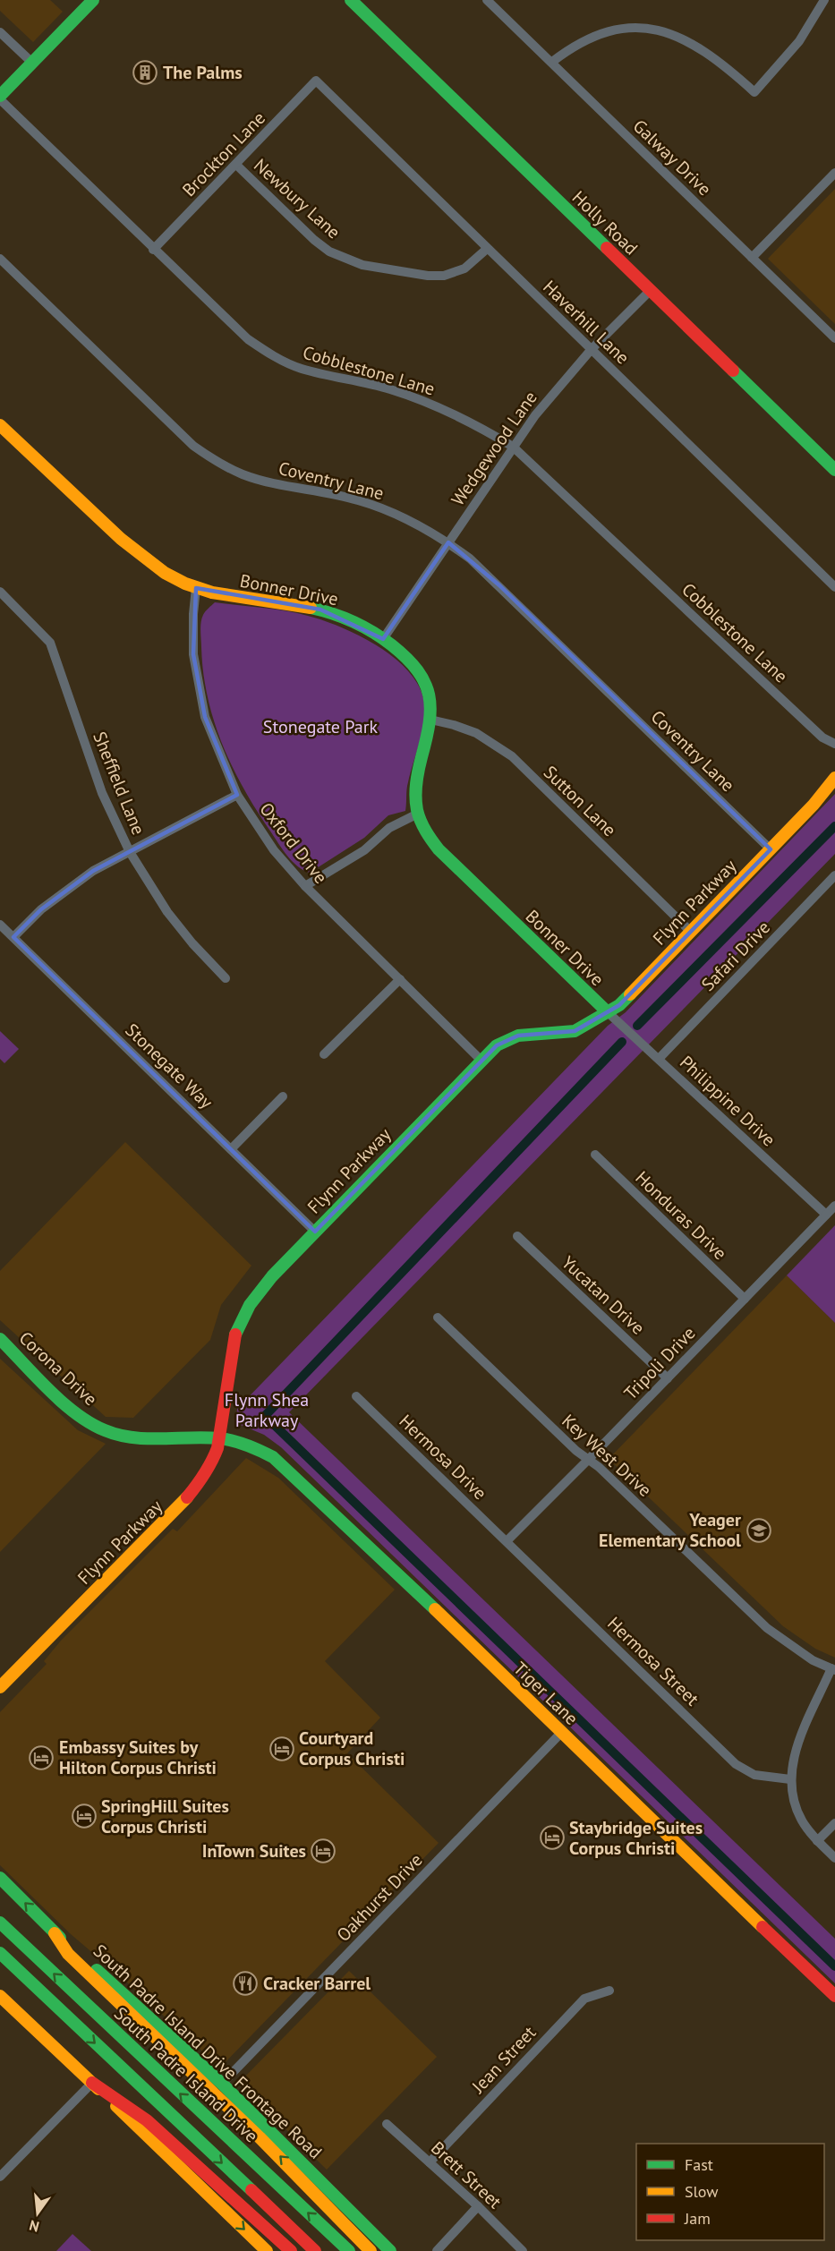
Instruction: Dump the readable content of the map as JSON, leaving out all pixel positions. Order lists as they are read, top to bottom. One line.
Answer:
{"streets":{"main road":["Holly Road","Bonner Drive","Flynn Parkway","Corona Drive","Tiger Lane","South Padre Island Drive Frontage Road","South Padre Island Drive"],"street":["Brockton Lane","Galway Drive","Newbury Lane","Haverhill Lane","Cobblestone Lane","Wedgewood Lane","Coventry Lane","Sheffield Lane","Sutton Lane","Oxford Drive","Safari Drive","Stonegate Way","Philippine Drive","Honduras Drive","Yucatan Drive","Tripoli Drive","Key West Drive","Hermosa Drive","Hermosa Street","Oakhurst Drive","Jean Street","Brett Street"]},"crossings":[["Brockton Lane","Newbury Lane"],["Brockton Lane","Haverhill Lane"],["Brockton Lane","Cobblestone Lane"],["Newbury Lane","Haverhill Lane"],["Holly Road","Wedgewood Lane"],["Haverhill Lane","Wedgewood Lane"],["Cobblestone Lane","Wedgewood Lane"],["Wedgewood Lane","Coventry Lane"],["Wedgewood Lane","Bonner Drive"],["Coventry Lane","Flynn Parkway"],["Bonner Drive","Sutton Lane"],["Bonner Drive","Oxford Drive"],["Bonner Drive","Flynn Parkway"],["Bonner Drive","Philippine Drive"],["Sutton Lane","Flynn Parkway"],["Oxford Drive","Flynn Parkway"],["Flynn Parkway","Stonegate Way"],["Flynn Parkway","Philippine Drive"],["Flynn Parkway","Corona Drive"],["Flynn Parkway","Tiger Lane"],["Safari Drive","Philippine Drive"],["Philippine Drive","Tripoli Drive"],["Honduras Drive","Tripoli Drive"],["Yucatan Drive","Tripoli Drive"],["Tripoli Drive","Key West Drive"],["Tripoli Drive","Hermosa Drive"],["Tripoli Drive","Hermosa Street"],["Corona Drive","Tiger Lane"],["Hermosa Drive","Hermosa Street"],["Tiger Lane","Oakhurst Drive"],["Oakhurst Drive","South Padre Island Drive Frontage Road"],["Jean Street","Brett Street"]],"parks":["Stonegate Park","Flynn Shea Parkway"],"places":{"building":["The Palms"],"school or university":["Yeager Elementary School"],"hotel":["Courtyard Corpus Christi","Embassy Suites by Hilton Corpus Christi","SpringHill Suites Corpus Christi","Staybridge Suites Corpus Christi","InTown Suites"],"restaurant":["Cracker Barrel"]},"legend":["Fast","Slow","Jam"],"north":"bottom"}
